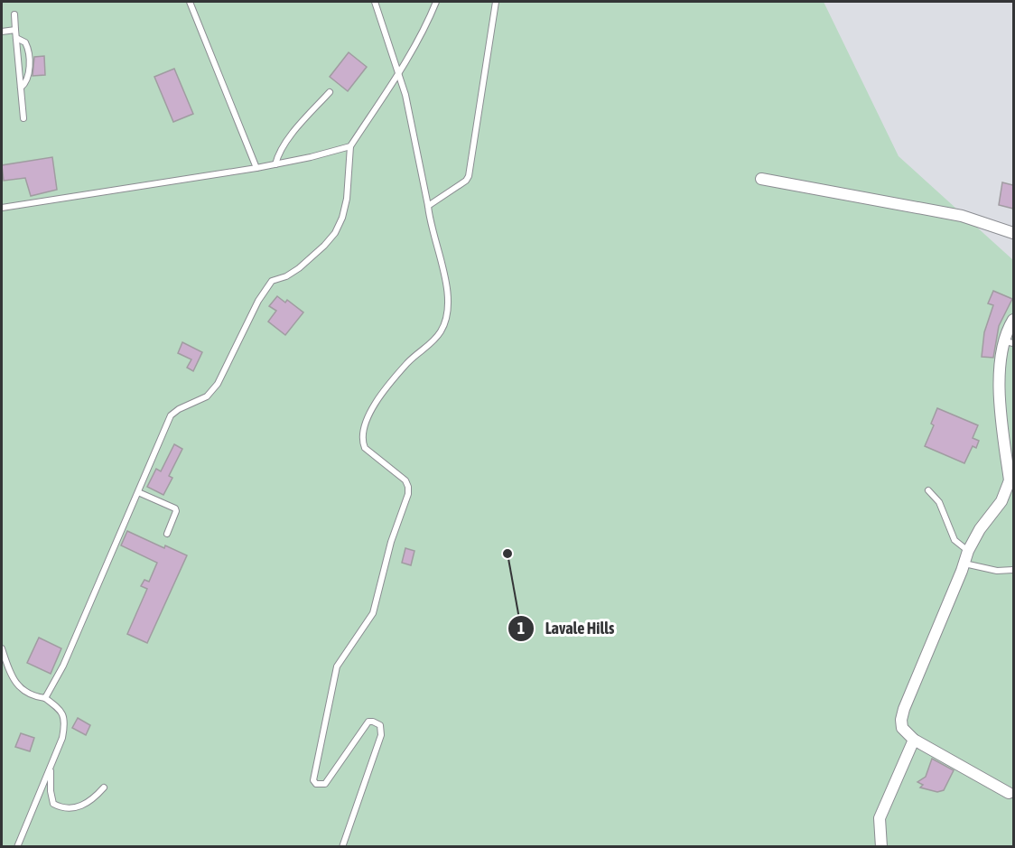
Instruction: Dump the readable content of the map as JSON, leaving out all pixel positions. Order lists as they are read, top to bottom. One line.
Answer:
{"places":["Lavale Hills"]}
